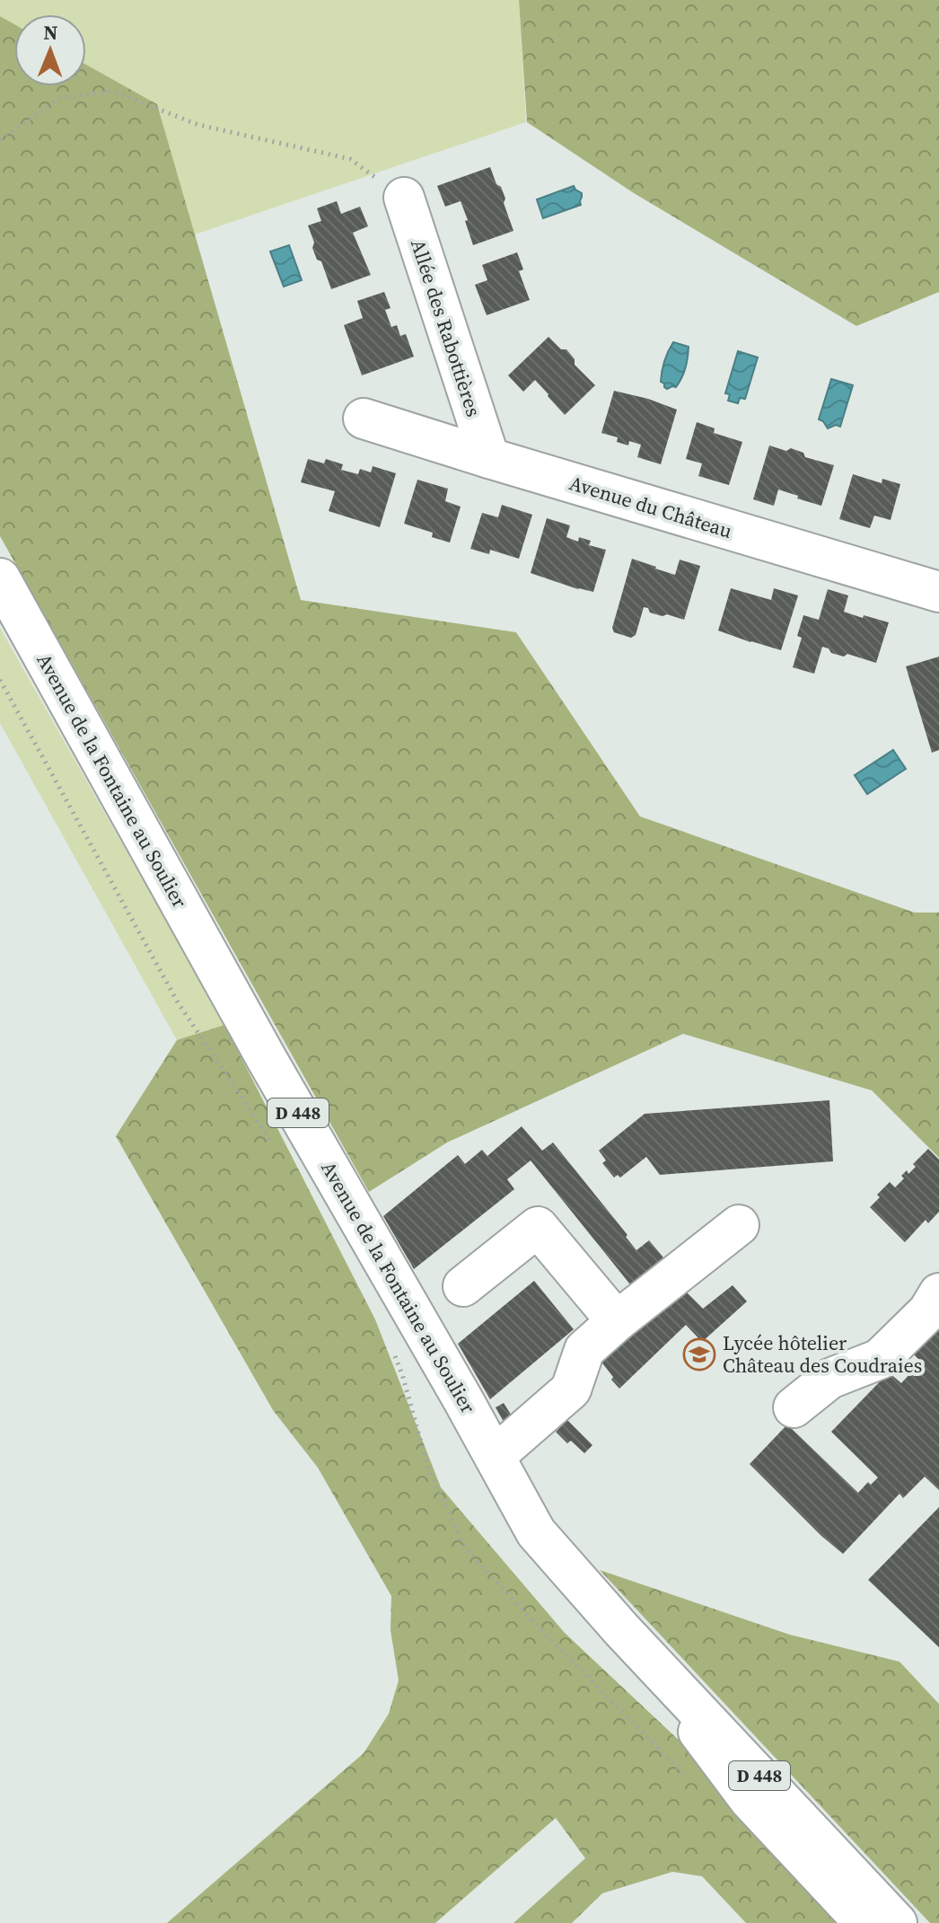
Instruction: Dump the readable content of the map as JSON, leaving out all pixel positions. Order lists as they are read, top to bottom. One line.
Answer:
{"streets":{"main road":["Allée des Rabottières","Avenue du Château","Avenue de la Fontaine au Soulier","D 448"]},"crossings":[["Allée des Rabottières","Avenue du Château"]],"places":{"school or university":["Lycée hôtelier Château des Coudraies"]},"north":"top"}
